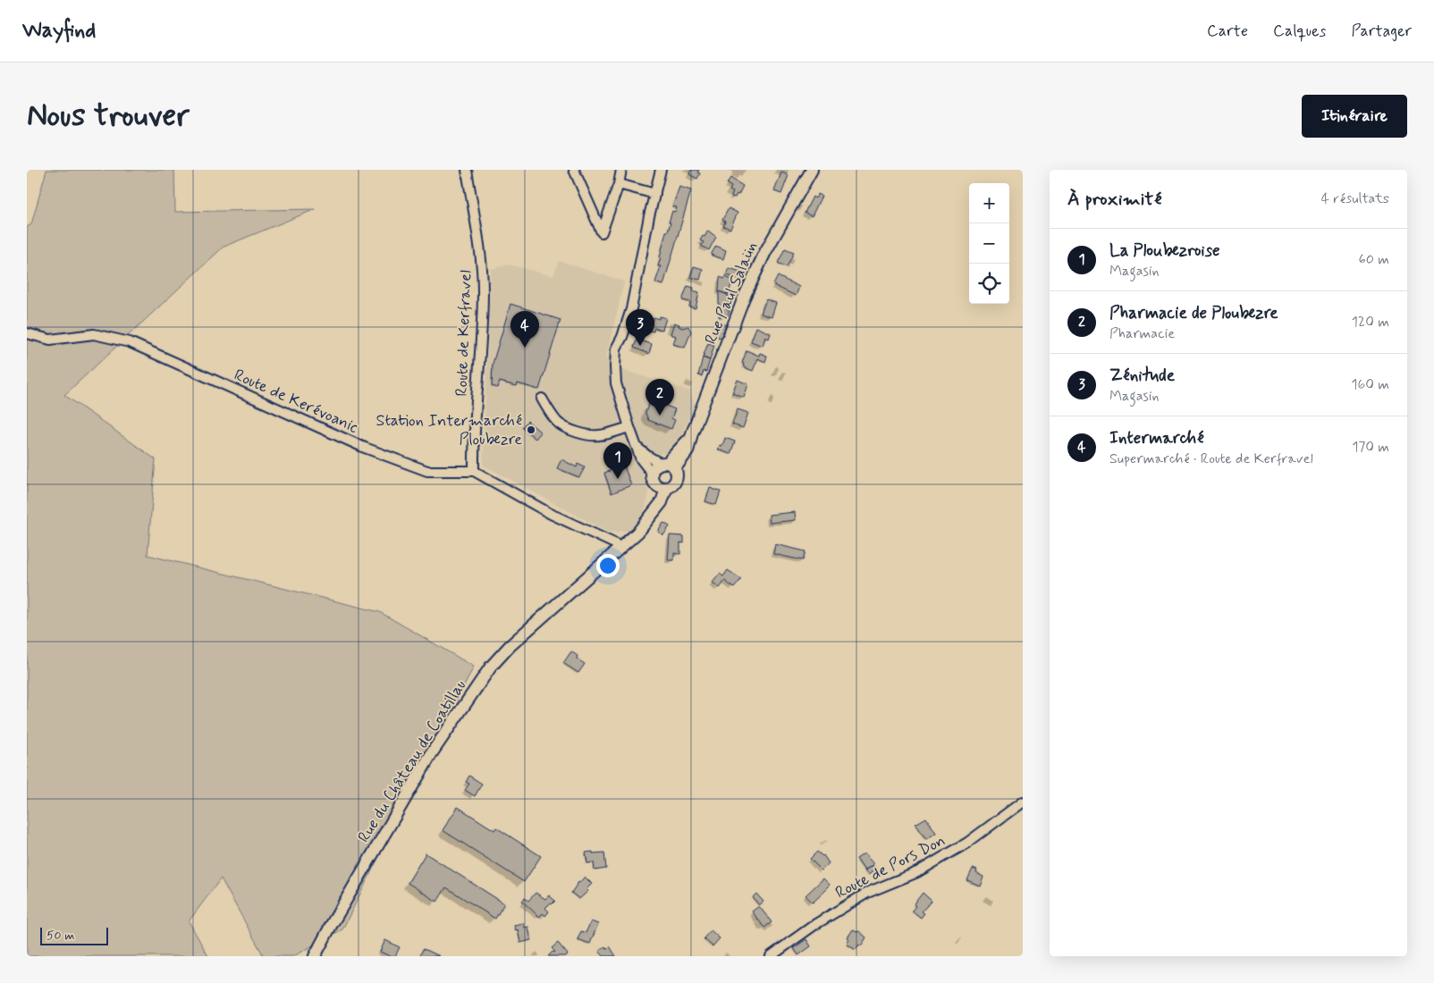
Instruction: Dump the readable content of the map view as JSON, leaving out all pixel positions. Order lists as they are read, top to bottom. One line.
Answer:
{"streets":{"main road":["Rue Paul Salaün","Rue du Château de Coatillau"],"street":["Route de Kerfravel","Route de Kerévoanic","Route de Pors Don"]},"crossings":[["Route de Kerfravel","Route de Kerévoanic"],["Route de Kerévoanic","Rue du Château de Coatillau"]],"places":["Station Intermarché Ploubezre"],"scale_bar":"50 m","page":{"header":"Wayfind","nav":["Carte","Calques","Partager"],"buttons":"Itinéraire","title":"Nous trouver","heading":["À proximité","4 résultats"],"map_buttons":["+","−"],"list":[{"mark":"1","name":"La Ploubezroise","note":"Magasin","value":"60 m"},{"mark":"2","name":"Pharmacie de Ploubezre","note":"Pharmacie","value":"120 m"},{"mark":"3","name":"Zénitude","note":"Magasin","value":"160 m"},{"mark":"4","name":"Intermarché","note":"Supermarché · Route de Kerfravel","value":"170 m"}],"pins":["3","4","2","1"],"scale":"50 m"}}
